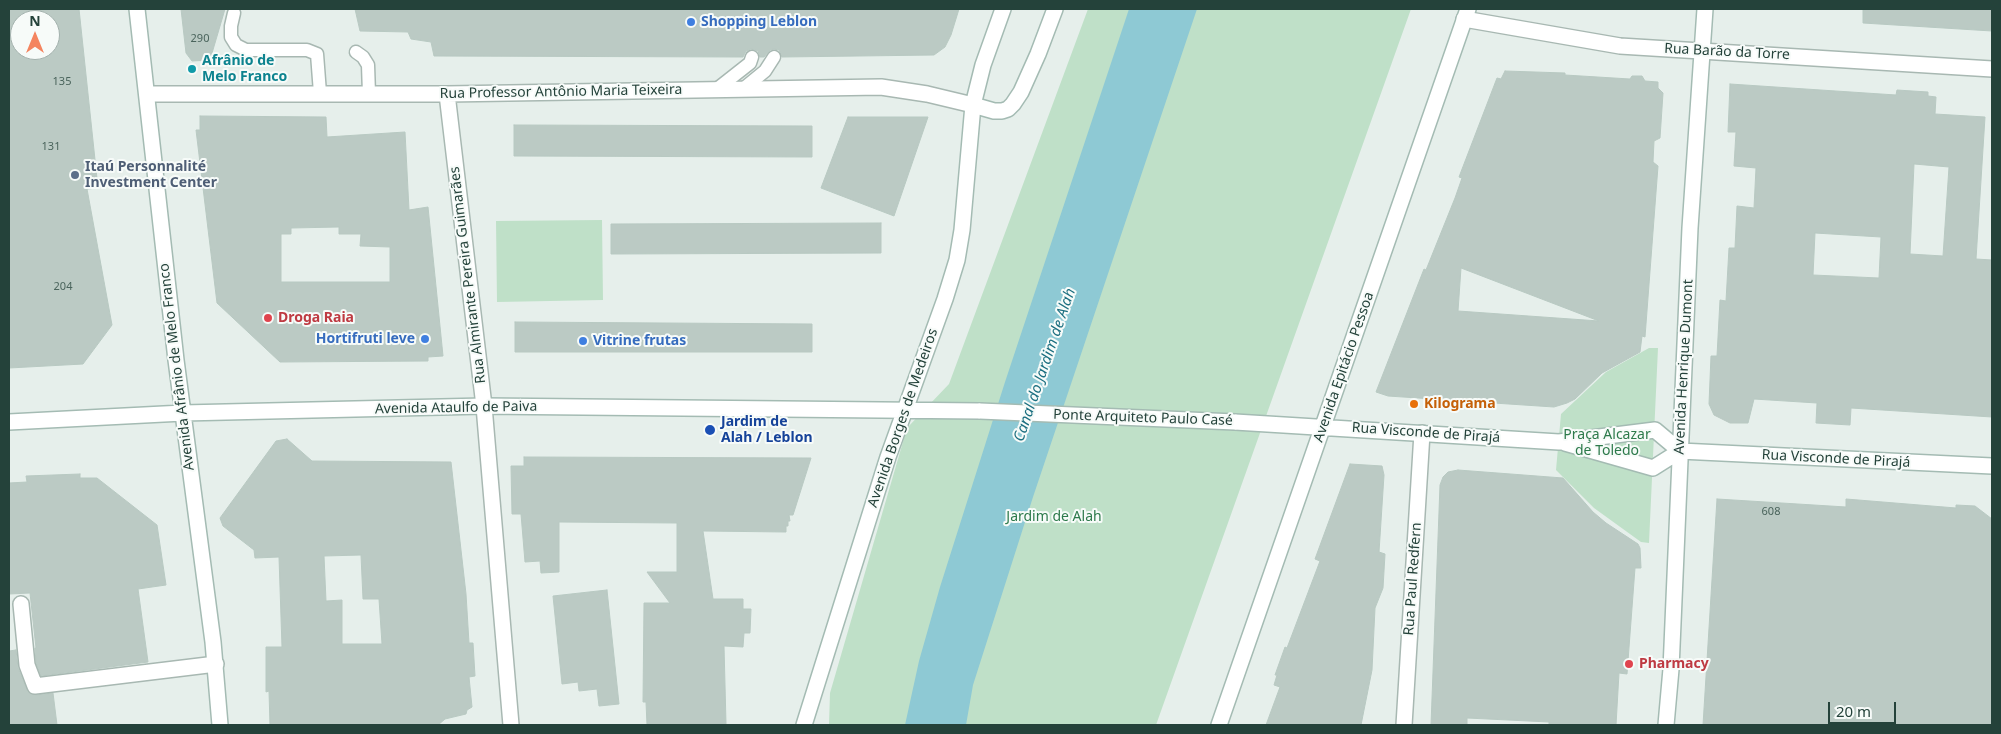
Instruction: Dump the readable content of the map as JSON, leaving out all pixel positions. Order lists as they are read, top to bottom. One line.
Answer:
{"streets":{"street":["Rua Barão da Torre","Rua Professor Antônio Maria Teixeira","Rua Almirante Pereira Guimarães","Avenida Afrânio de Melo Franco","Avenida Epitácio Pessoa","Avenida Henrique Dumont","Avenida Ataulfo de Paiva","Avenida Borges de Medeiros","Ponte Arquiteto Paulo Casé","Rua Visconde de Pirajá","Rua Paul Redfern"]},"crossings":[["Rua Barão da Torre","Avenida Epitácio Pessoa"],["Rua Barão da Torre","Avenida Henrique Dumont"],["Rua Professor Antônio Maria Teixeira","Rua Almirante Pereira Guimarães"],["Rua Professor Antônio Maria Teixeira","Avenida Afrânio de Melo Franco"],["Rua Professor Antônio Maria Teixeira","Avenida Borges de Medeiros"],["Rua Almirante Pereira Guimarães","Avenida Ataulfo de Paiva"],["Avenida Afrânio de Melo Franco","Avenida Ataulfo de Paiva"],["Avenida Epitácio Pessoa","Ponte Arquiteto Paulo Casé"],["Avenida Epitácio Pessoa","Rua Visconde de Pirajá"],["Avenida Henrique Dumont","Rua Visconde de Pirajá"],["Avenida Ataulfo de Paiva","Avenida Borges de Medeiros"],["Avenida Ataulfo de Paiva","Ponte Arquiteto Paulo Casé"],["Avenida Borges de Medeiros","Ponte Arquiteto Paulo Casé"],["Ponte Arquiteto Paulo Casé","Rua Visconde de Pirajá"],["Rua Visconde de Pirajá","Rua Paul Redfern"]],"water":["Canal do Jardim de Alah"],"parks":["Praça Alcazar de Toledo","Jardim de Alah"],"places":["Shopping Leblon","Afrânio de Melo Franco","Itaú Personnalité Investment Center","Droga Raia","Hortifruti leve","Vitrine frutas","Kilograma","Jardim de Alah / Leblon","Pharmacy"],"house_numbers":["290","135","131","204","608"],"scale_bar":"20 m","north":"top"}
